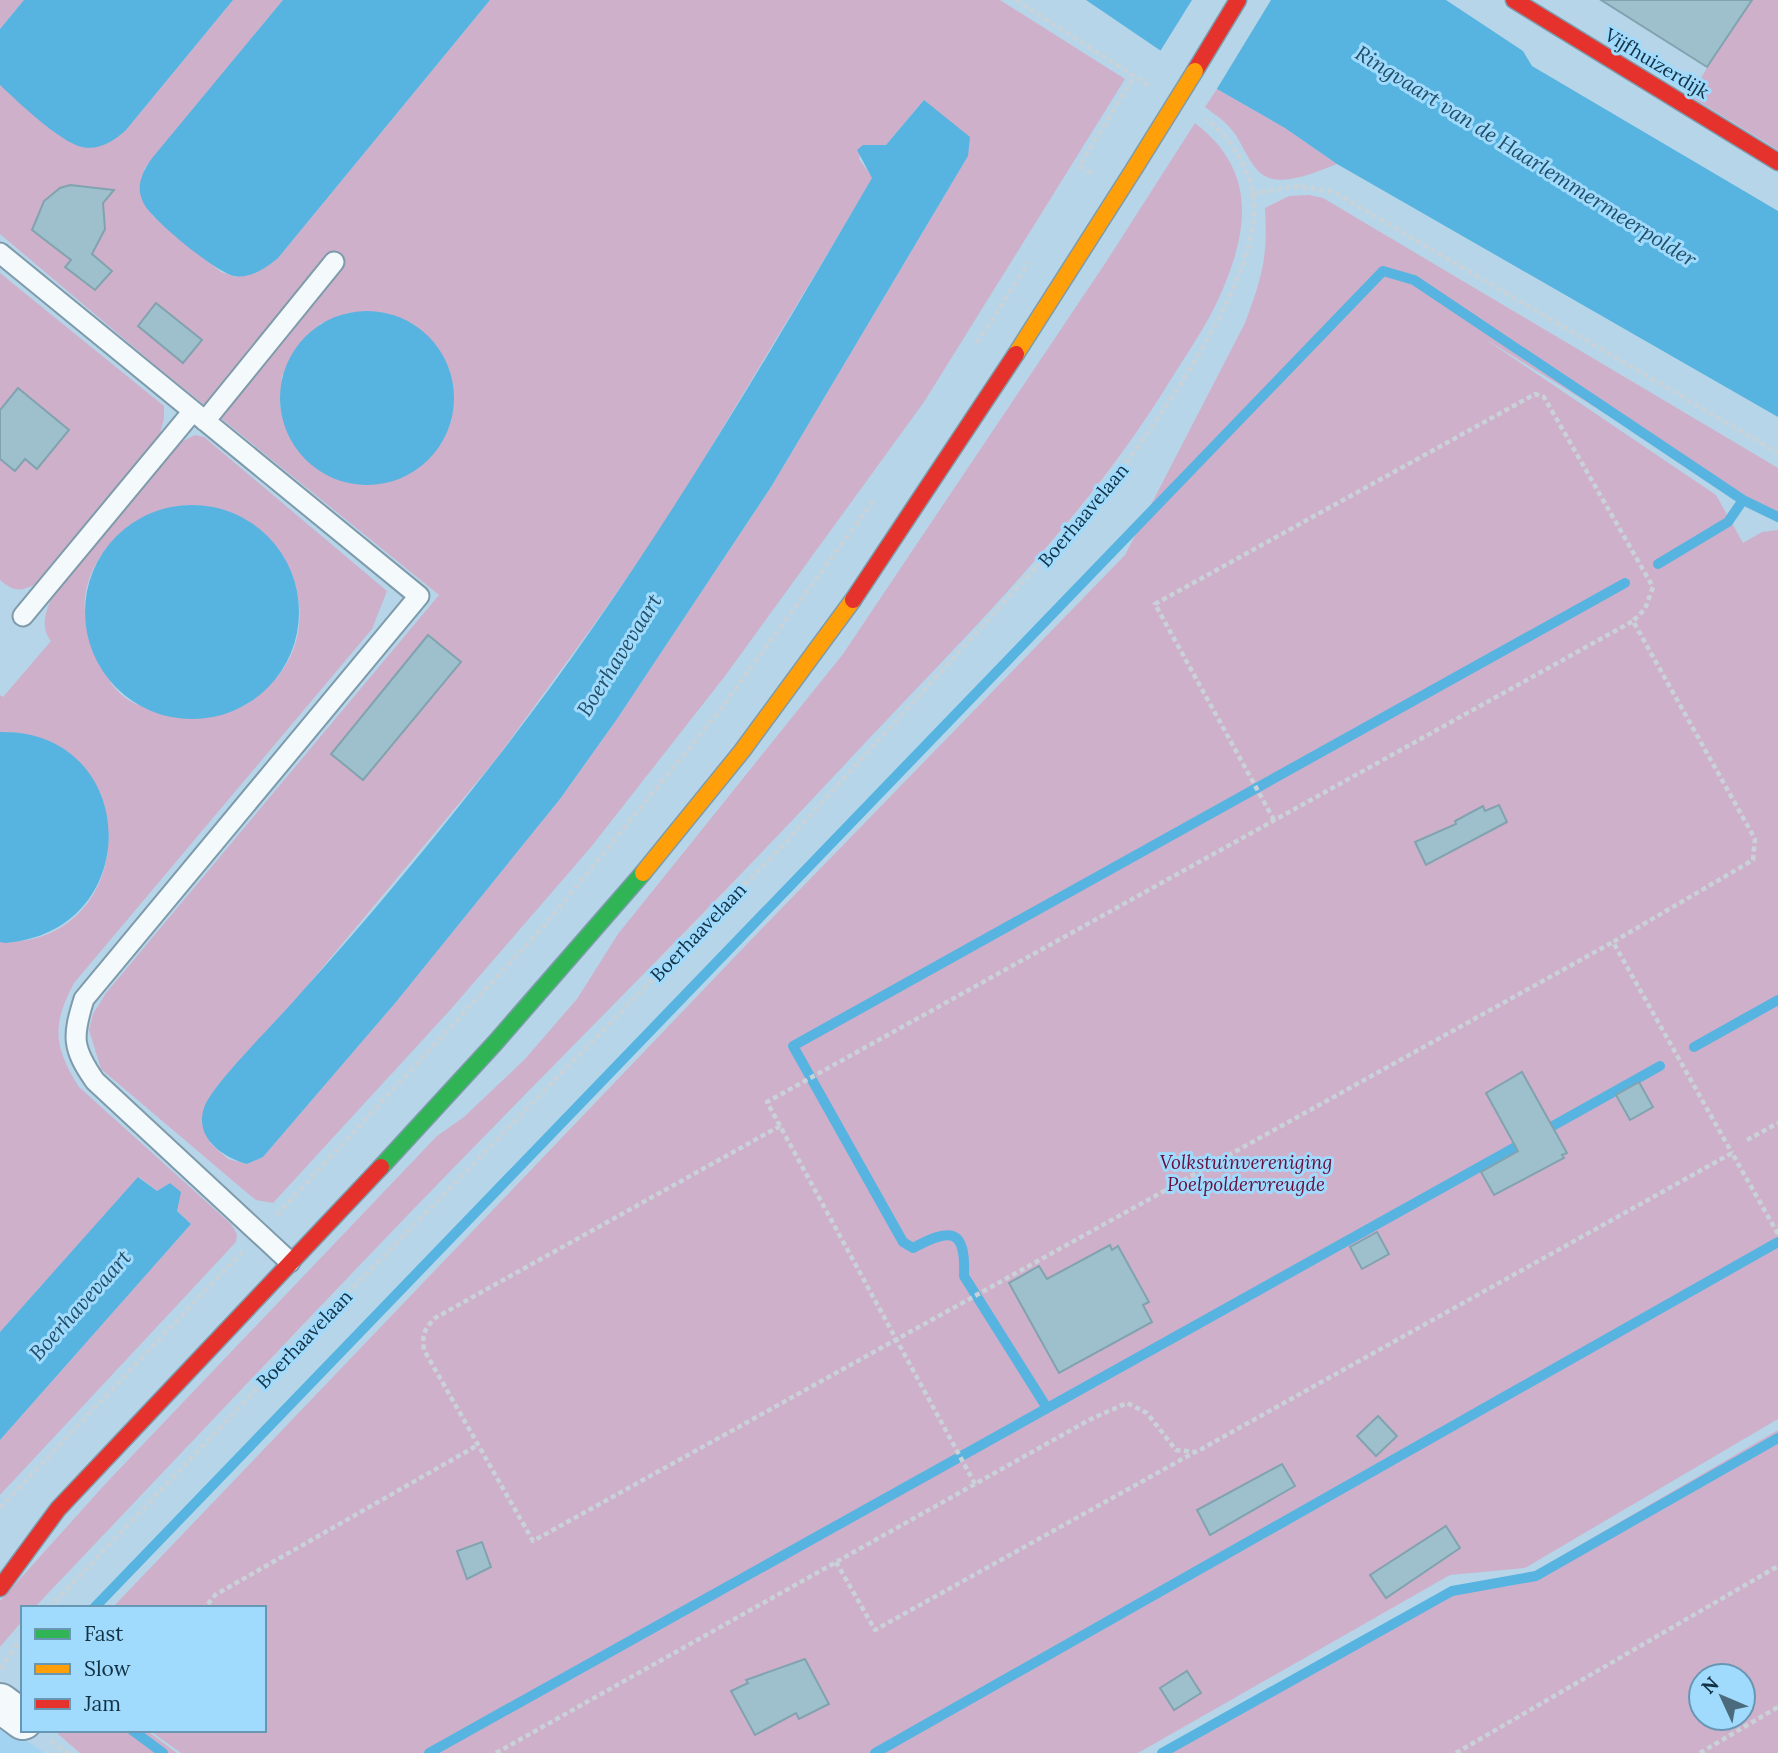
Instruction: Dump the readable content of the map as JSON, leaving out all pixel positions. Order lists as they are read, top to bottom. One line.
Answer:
{"streets":{"main road":["Vijfhuizerdijk"],"path":["Boerhaavelaan"]},"water":["Ringvaart van de Haarlemmermeerpolder","Boerhavevaart"],"parks":["Volkstuinvereniging Poelpoldervreugde"],"legend":["Fast","Slow","Jam"],"north":"top left"}
